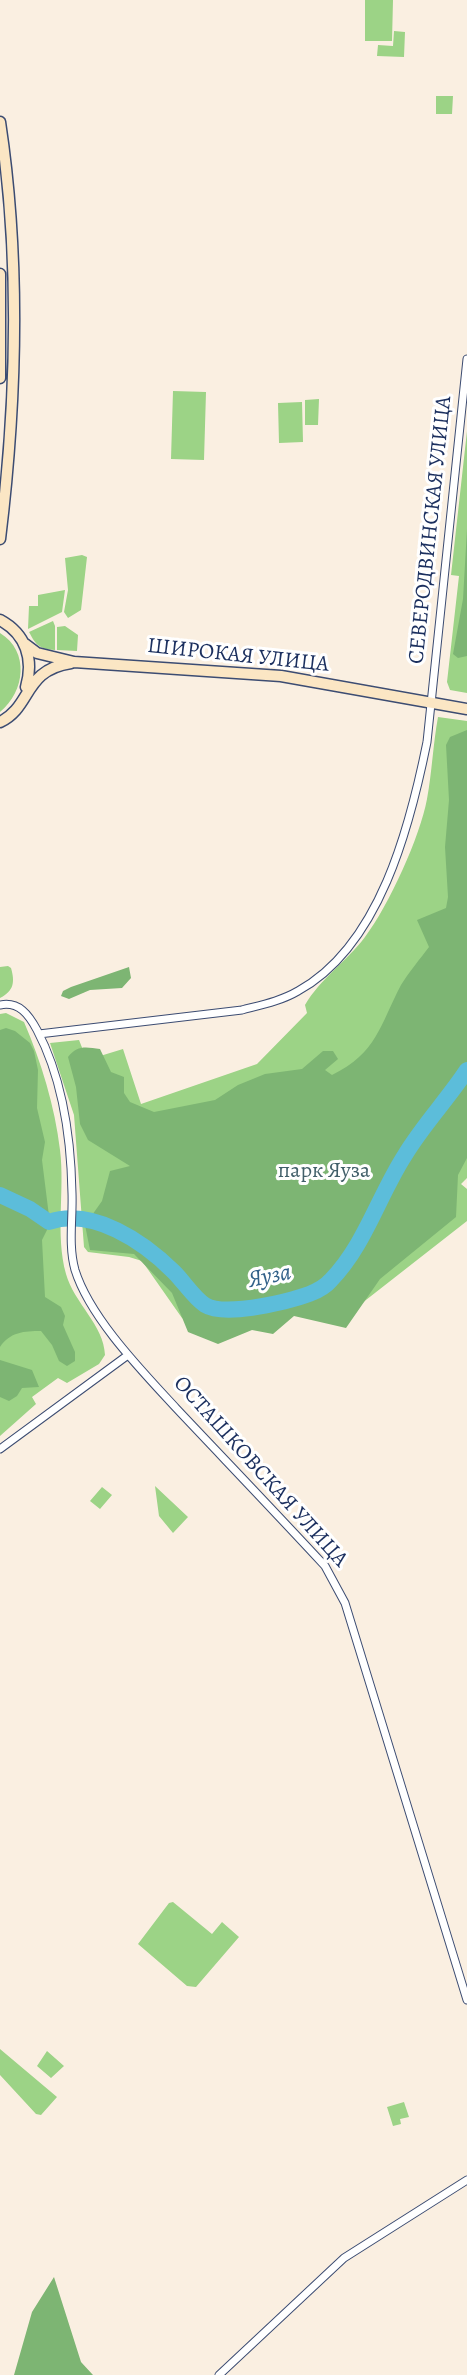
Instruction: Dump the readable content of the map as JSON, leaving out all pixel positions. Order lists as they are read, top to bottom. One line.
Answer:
{"streets":{"main road":["ШИРОКАЯ УЛИЦА"],"street":["СЕВЕРОДВИНСКАЯ УЛИЦА","ОСТАШКОВСКАЯ УЛИЦА"]},"crossings":[["СЕВЕРОДВИНСКАЯ УЛИЦА","ШИРОКАЯ УЛИЦА"],["СЕВЕРОДВИНСКАЯ УЛИЦА","ОСТАШКОВСКАЯ УЛИЦА"]],"water":["Яуза"],"parks":["парк Яуза"]}
